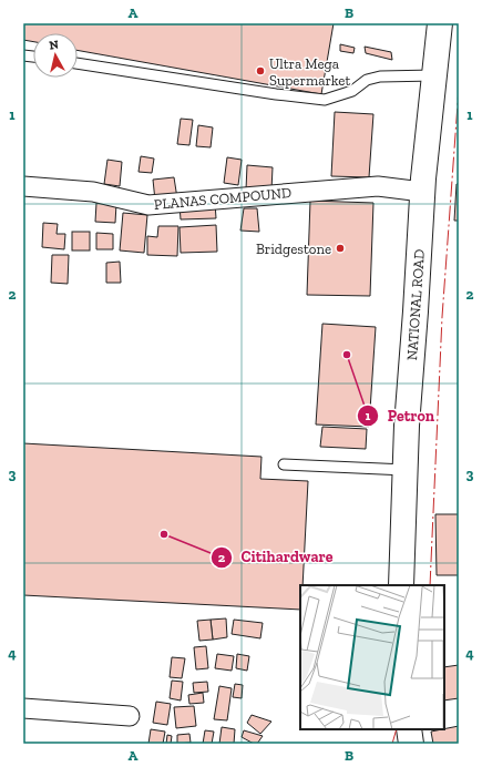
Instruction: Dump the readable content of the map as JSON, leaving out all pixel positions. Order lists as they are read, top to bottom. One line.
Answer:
{"streets":{"highway":["NATIONAL ROAD"],"street":["PLANAS COMPOUND"]},"crossings":[["PLANAS COMPOUND","NATIONAL ROAD"]],"places":["Ultra Mega Supermarket","Bridgestone","Petron","Citihardware"],"north":"top","grid":{"columns":["A","B"],"rows":["1","2","3","4"]}}
